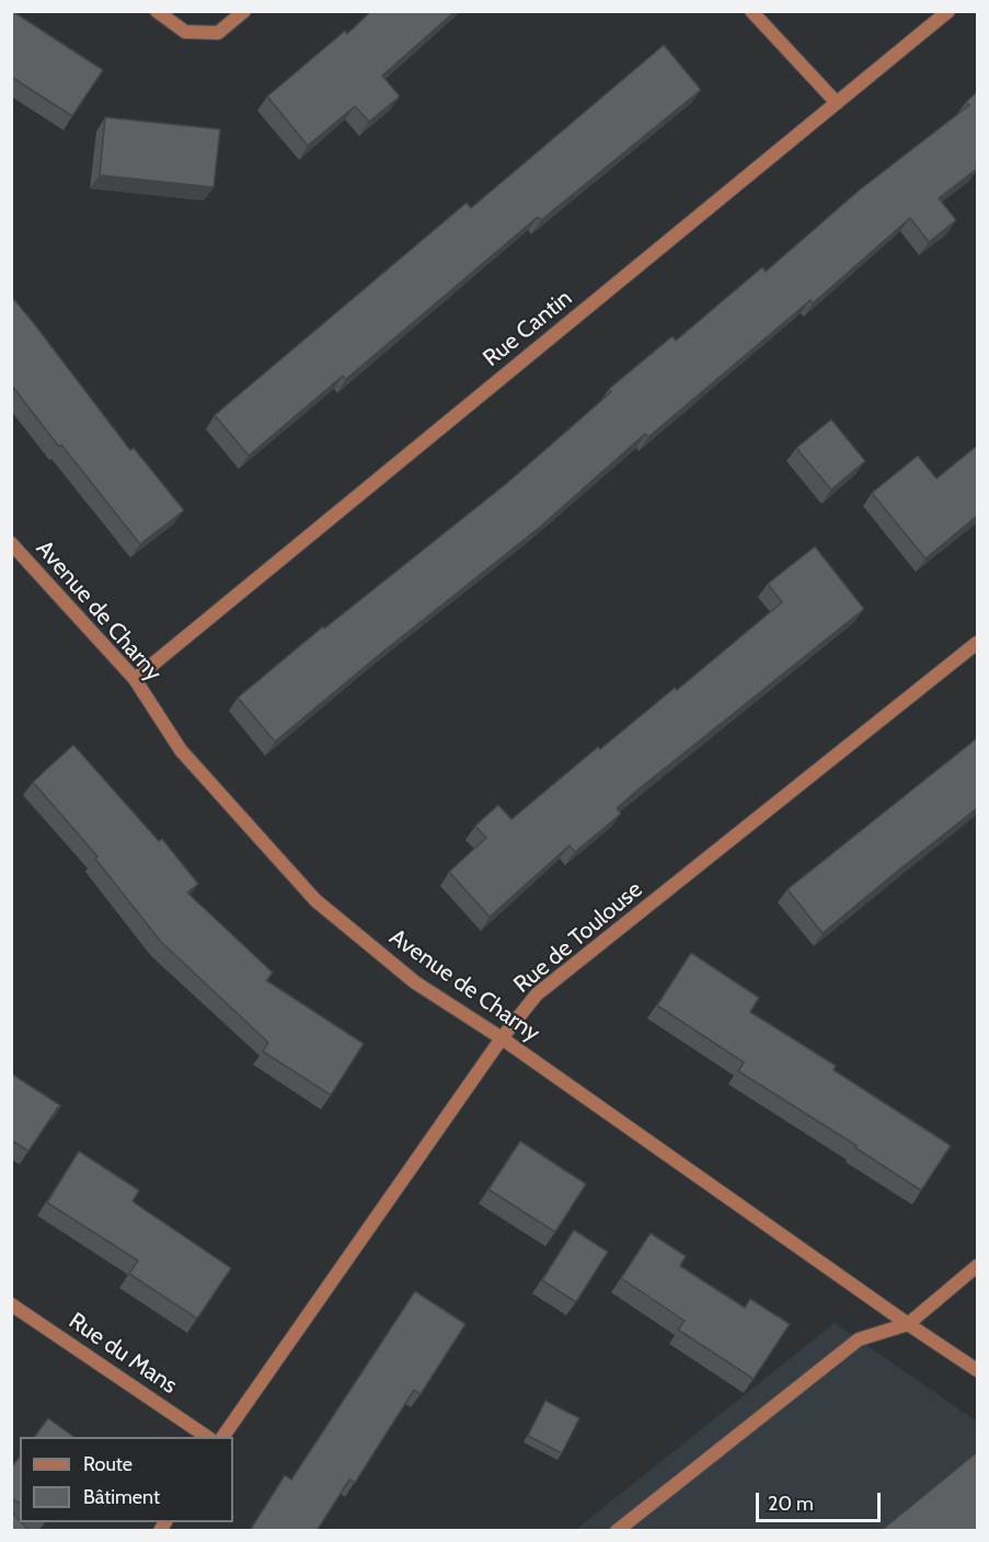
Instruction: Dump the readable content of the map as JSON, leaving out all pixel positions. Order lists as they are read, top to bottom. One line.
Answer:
{"streets":{"street":["Rue Cantin","Avenue de Charny","Rue de Toulouse","Rue du Mans"]},"crossings":[["Rue Cantin","Avenue de Charny"],["Avenue de Charny","Rue de Toulouse"]],"legend":["Route","Bâtiment"],"scale_bar":"20 m"}
